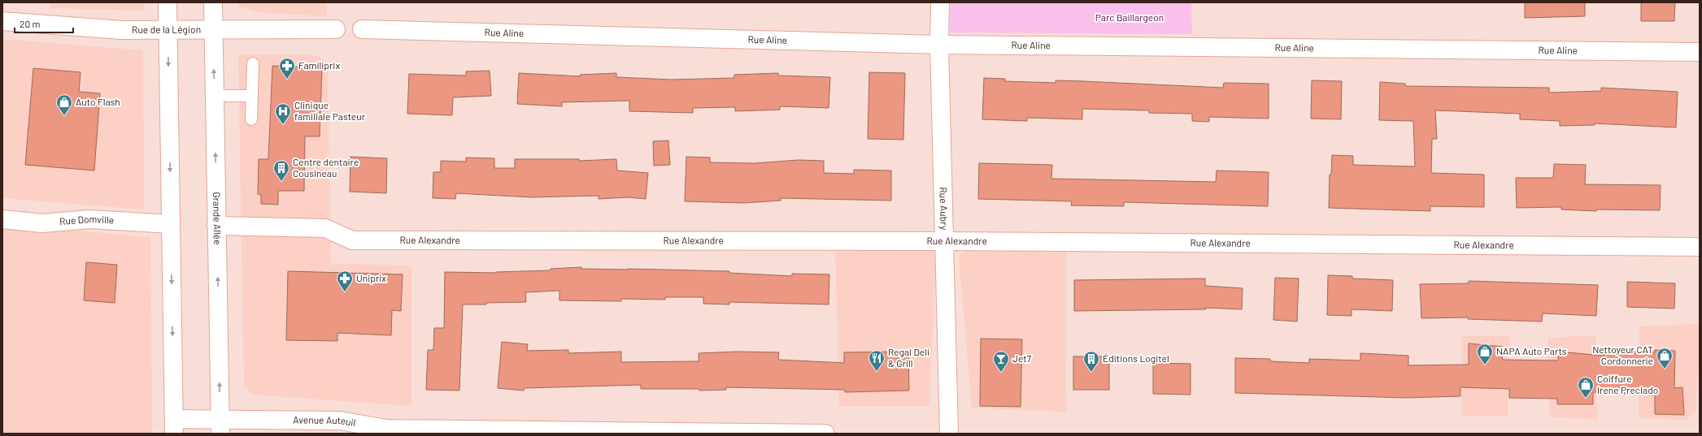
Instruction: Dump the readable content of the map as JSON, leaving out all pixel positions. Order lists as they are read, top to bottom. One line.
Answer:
{"streets":{"street":["Rue de la Légion","Rue Aline","Rue Aubry","Grande Allée","Rue Domville","Rue Alexandre","Avenue Auteuil"]},"crossings":[["Rue de la Légion","Grande Allée"],["Rue Aline","Rue Aubry"],["Rue Aubry","Rue Alexandre"],["Grande Allée","Rue Alexandre"],["Grande Allée","Avenue Auteuil"]],"parks":["Parc Baillargeon"],"places":{"pharmacy":["Familiprix","Uniprix"],"shop":["Auto Flash","NAPA Auto Parts","Nettoyeur CAT Cordonnerie","Coiffure Irene Preciado"],"hospital":["Clinique familiale Pasteur"],"building":["Centre dentaire Cousineau","Éditions Logitel"],"restaurant":["Regal Deli & Grill"],"bar":["Jet7"]},"scale_bar":"20 m"}
